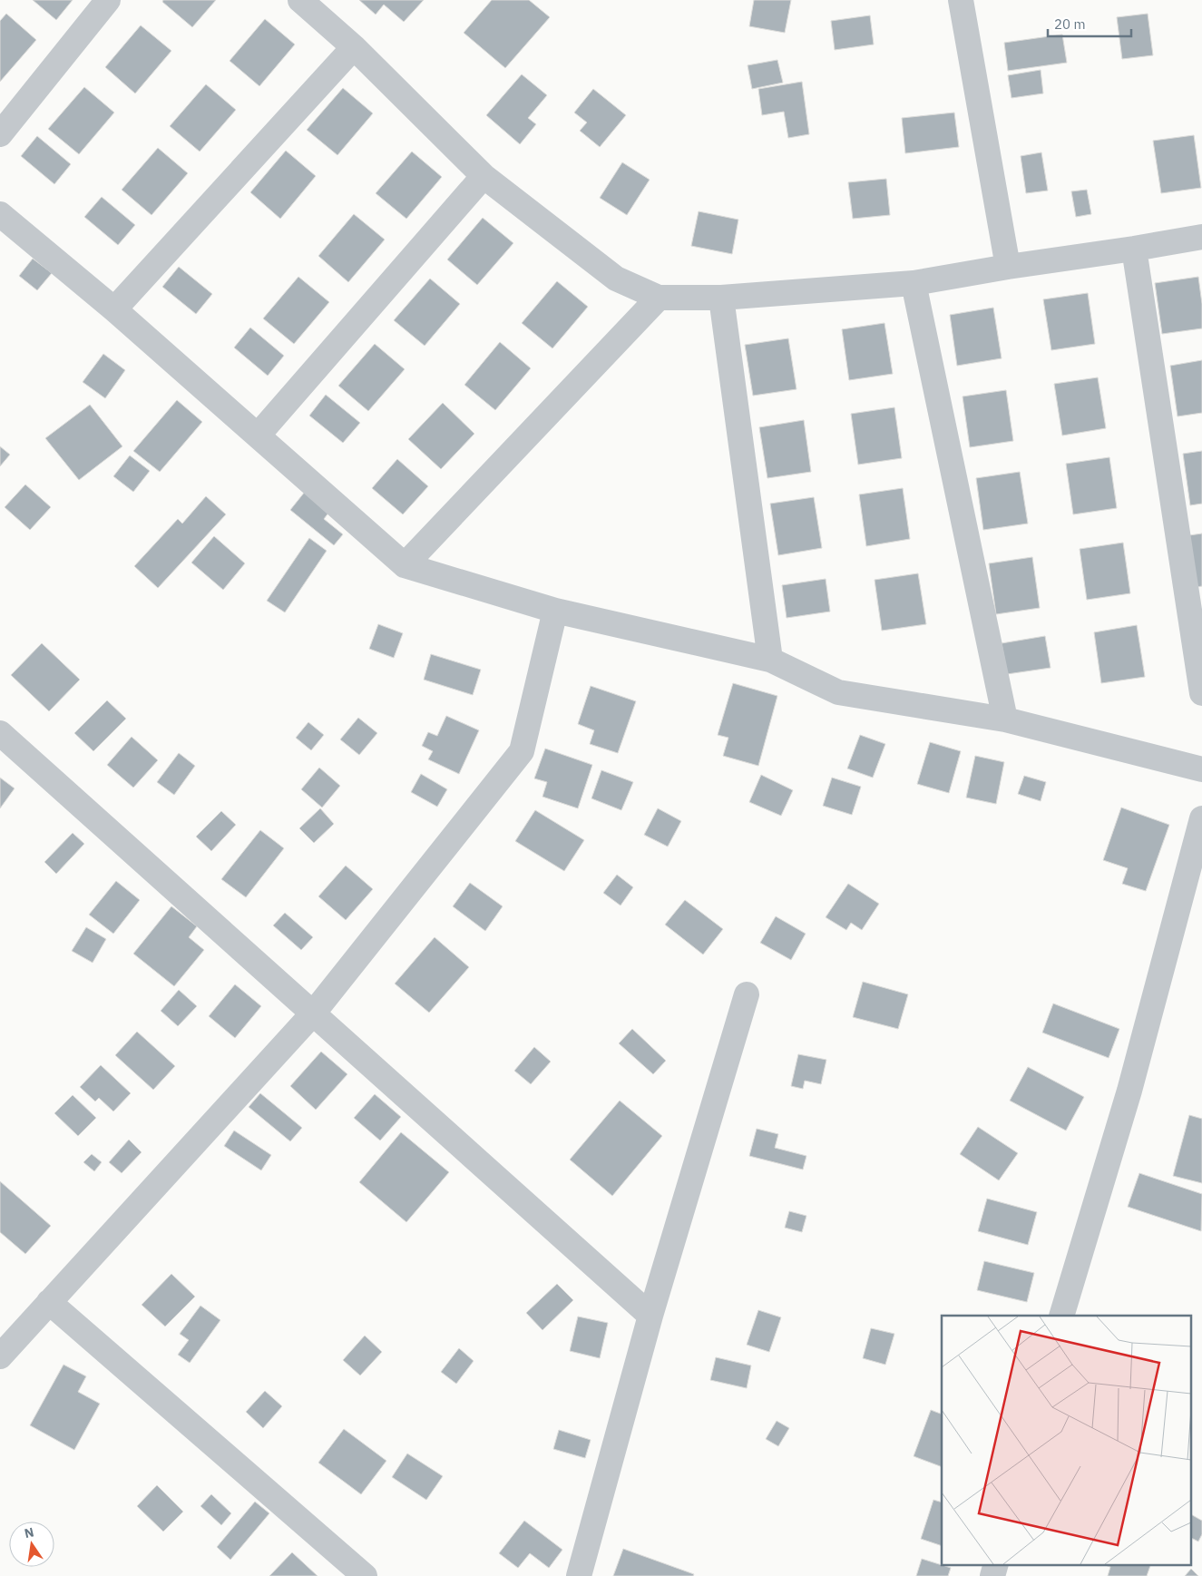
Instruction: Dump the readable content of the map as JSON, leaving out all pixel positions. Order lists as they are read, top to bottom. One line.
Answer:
{"scale_bar":"20 m","north":"top"}
